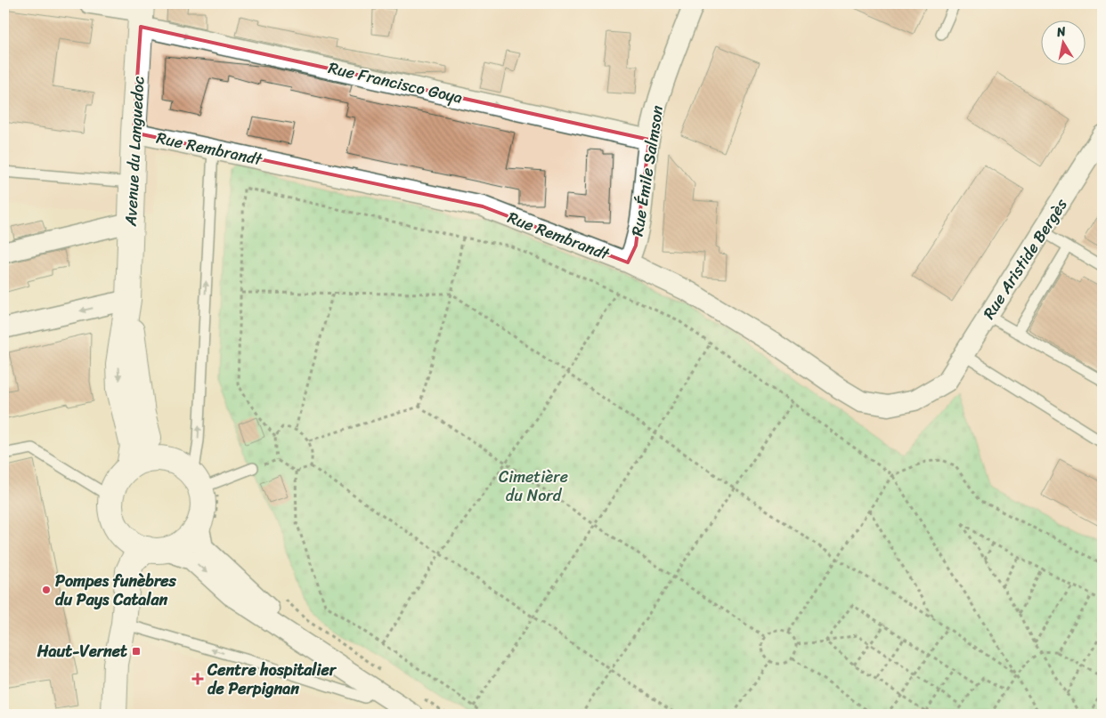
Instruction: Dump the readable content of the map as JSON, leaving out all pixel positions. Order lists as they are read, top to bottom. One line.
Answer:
{"streets":{"main road":["Avenue du Languedoc"],"street":["Rue Francisco Goya","Rue Rembrandt","Rue Émile Salmson","Rue Aristide Bergès"]},"crossings":[["Rue Francisco Goya","Avenue du Languedoc"],["Rue Francisco Goya","Rue Émile Salmson"],["Rue Rembrandt","Avenue du Languedoc"],["Rue Rembrandt","Rue Émile Salmson"],["Rue Rembrandt","Rue Aristide Bergès"]],"one_way":["Rue Francisco Goya"],"parks":["Cimetière du Nord"],"places":{"other":["Pompes funèbres du Pays Catalan"],"transit":["Haut-Vernet"],"health":["Centre hospitalier de Perpignan"]},"north":"top"}
